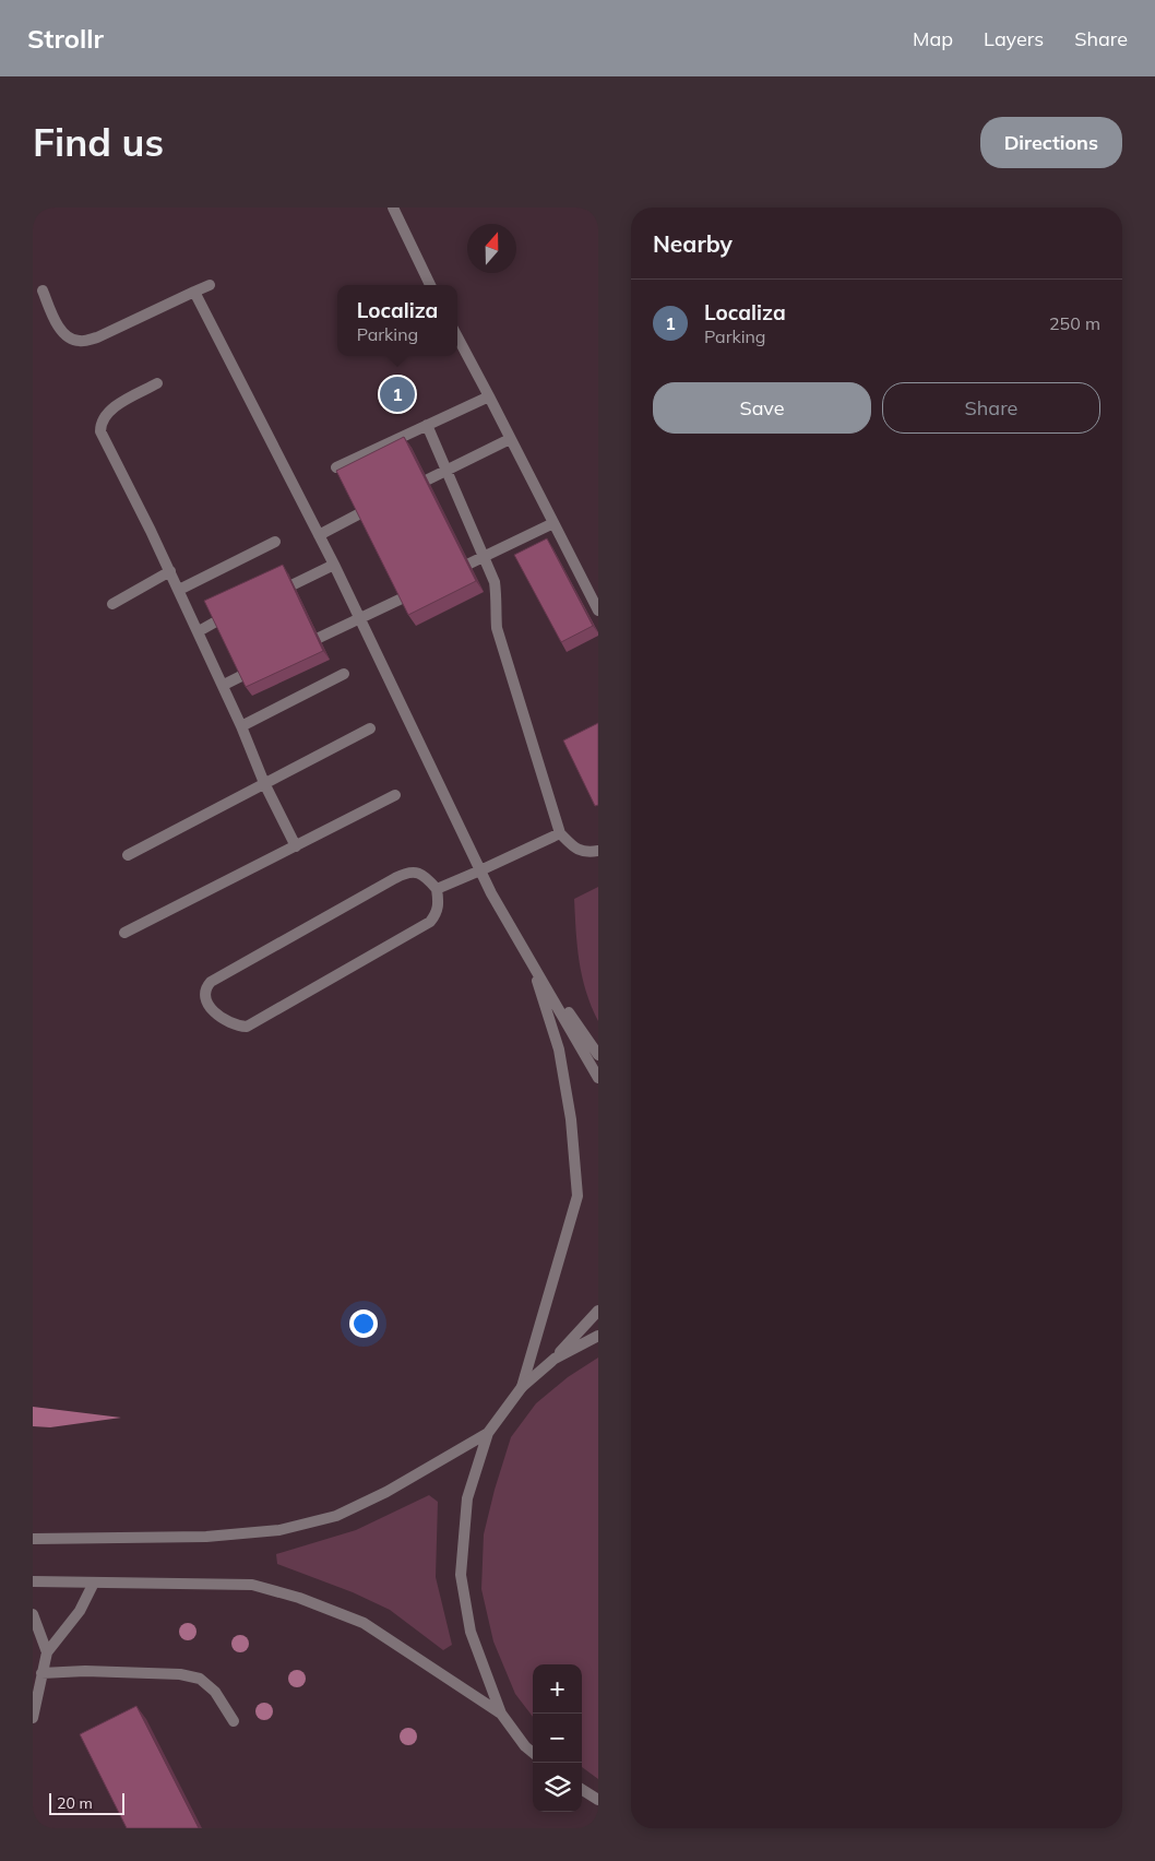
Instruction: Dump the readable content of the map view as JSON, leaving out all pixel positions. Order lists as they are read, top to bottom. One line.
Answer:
{"scale_bar":"20 m","north":"top","page":{"header":"Strollr","nav":["Map","Layers","Share"],"buttons":["Directions",["Save","Share"]],"title":"Find us","heading":"Nearby","list":[{"mark":"1","name":"Localiza","note":"Parking","value":"250 m"}],"popup":["Localiza","Parking"],"pins":"1","map_buttons":["+","−"],"scale":"20 m"}}
